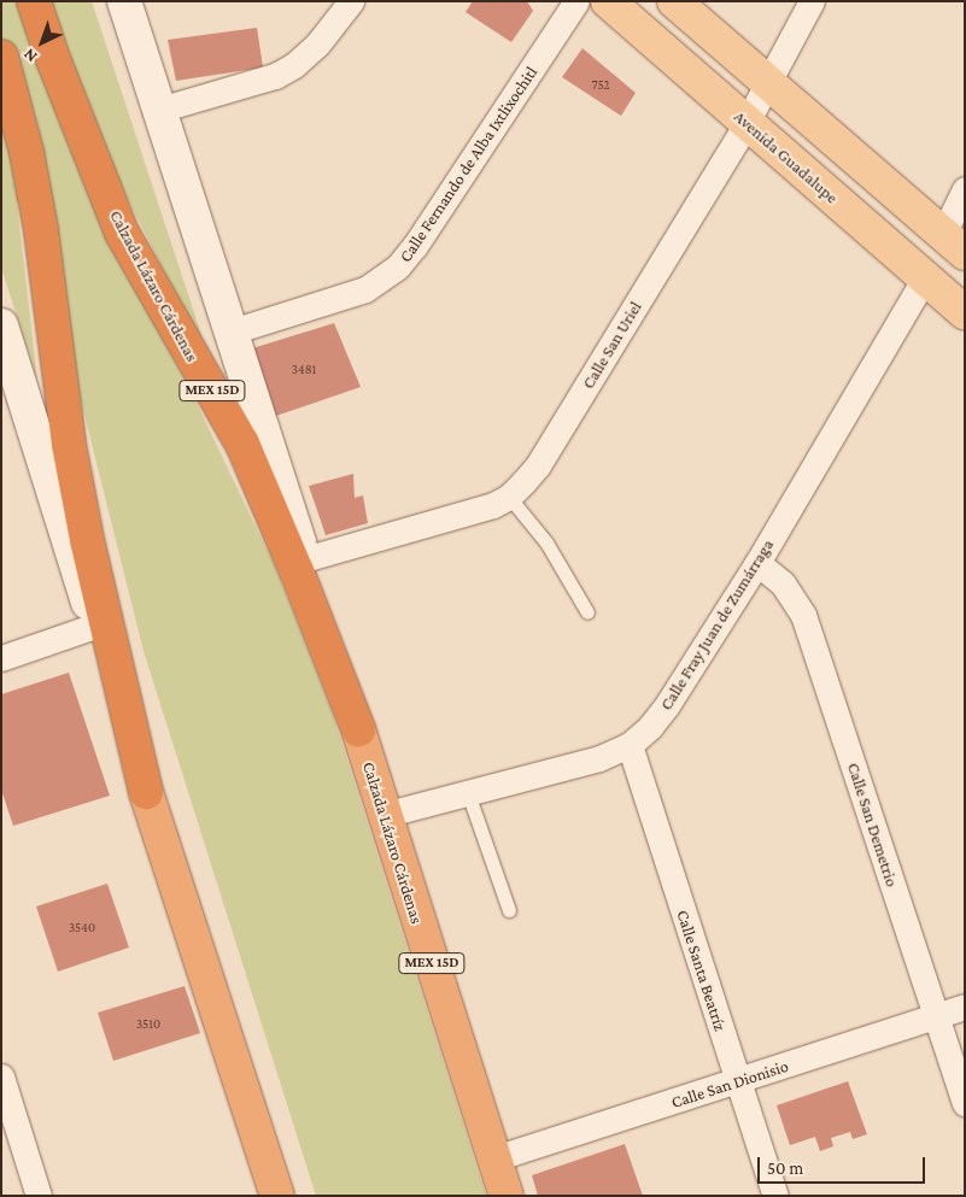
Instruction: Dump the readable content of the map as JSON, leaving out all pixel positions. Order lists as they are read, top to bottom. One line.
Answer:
{"streets":{"highway":["Calzada Lázaro Cárdenas","MEX 15D"],"main road":["Avenida Guadalupe"],"street":["Calle Fernando de Alba Ixtlixochitl","Calle San Uriel","Calle Fray Juan de Zumárraga","Calle San Demetrio","Calle Santa Beatríz","Calle San Dionisio"]},"crossings":[["Avenida Guadalupe","Calle San Uriel"],["Avenida Guadalupe","Calle Fray Juan de Zumárraga"],["Calle Fernando de Alba Ixtlixochitl","Calzada Lázaro Cárdenas"],["Calzada Lázaro Cárdenas","Calle San Uriel"],["Calzada Lázaro Cárdenas","Calle Fray Juan de Zumárraga"],["Calzada Lázaro Cárdenas","Calle San Dionisio"],["Calle Fray Juan de Zumárraga","Calle San Demetrio"],["Calle Fray Juan de Zumárraga","Calle Santa Beatríz"],["Calle San Demetrio","Calle San Dionisio"],["Calle Santa Beatríz","Calle San Dionisio"]],"house_numbers":["752","3481","3540","3510"],"scale_bar":"50 m","north":"bottom left"}
